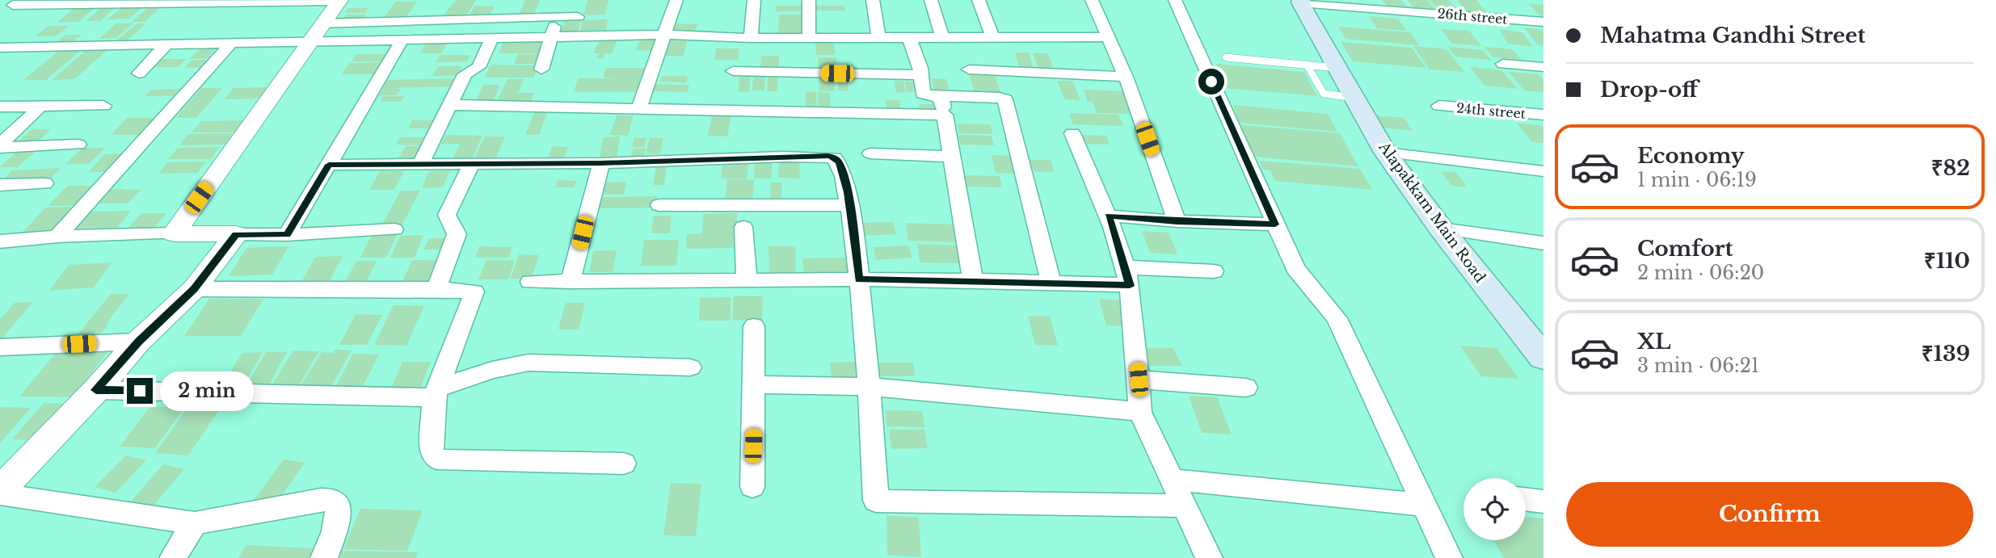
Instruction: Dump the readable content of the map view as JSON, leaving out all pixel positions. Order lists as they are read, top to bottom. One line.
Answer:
{"streets":{"main road":["Alapakkam Main Road"],"street":["26th street","24th street"]},"crossings":[["26th street","Alapakkam Main Road"]],"page":{"banner":["Mahatma Gandhi Street","Drop-off"],"list":[{"name":"Economy","note":"1 min · 06:19","value":"₹82"},{"name":"Comfort","note":"2 min · 06:20","value":"₹110"},{"name":"XL","note":"3 min · 06:21","value":"₹139"}],"bubble":"2 min","buttons":"Confirm"}}
